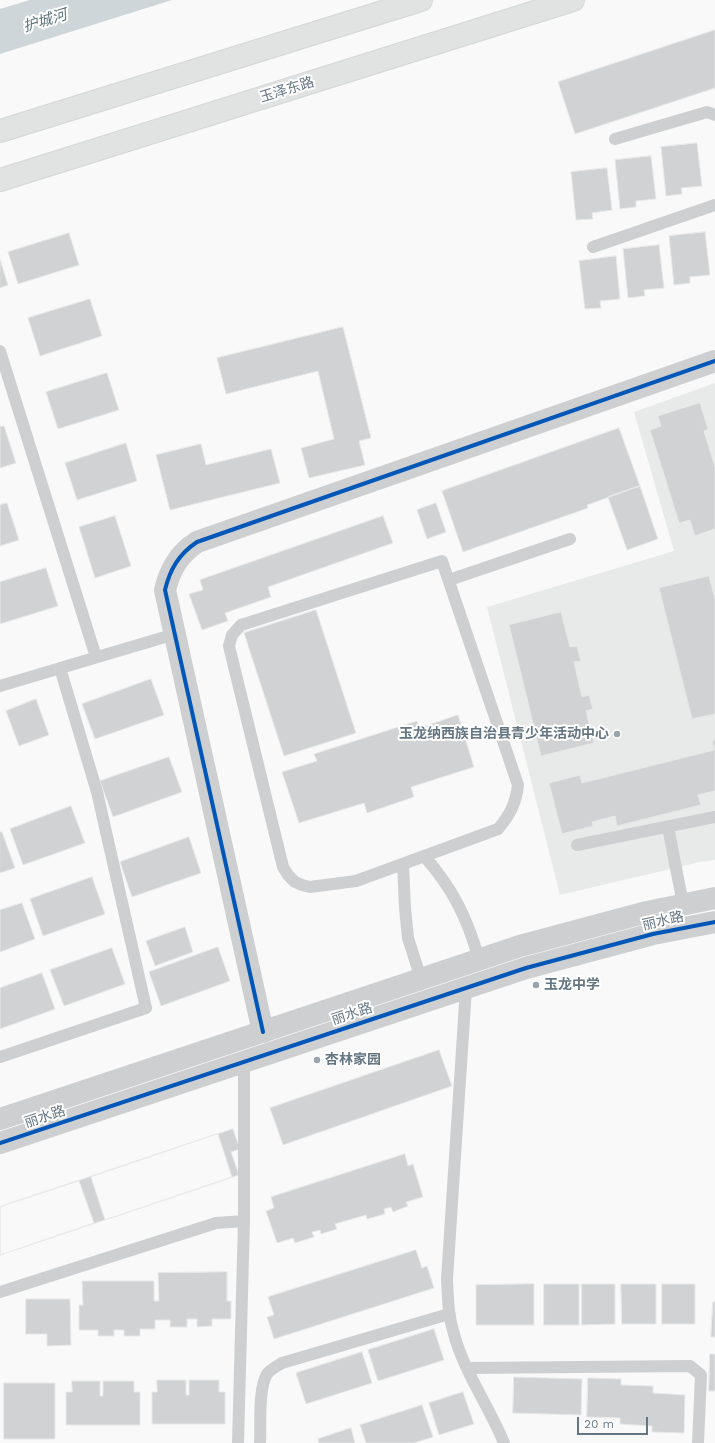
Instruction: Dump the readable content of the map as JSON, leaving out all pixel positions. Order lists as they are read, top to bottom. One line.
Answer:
{"streets":{"main road":["玉泽东路"],"street":["丽水路"]},"water":["护城河"],"places":["玉龙纳西族自治县青少年活动中心","玉龙中学","杏林家园"],"scale_bar":"20 m"}
